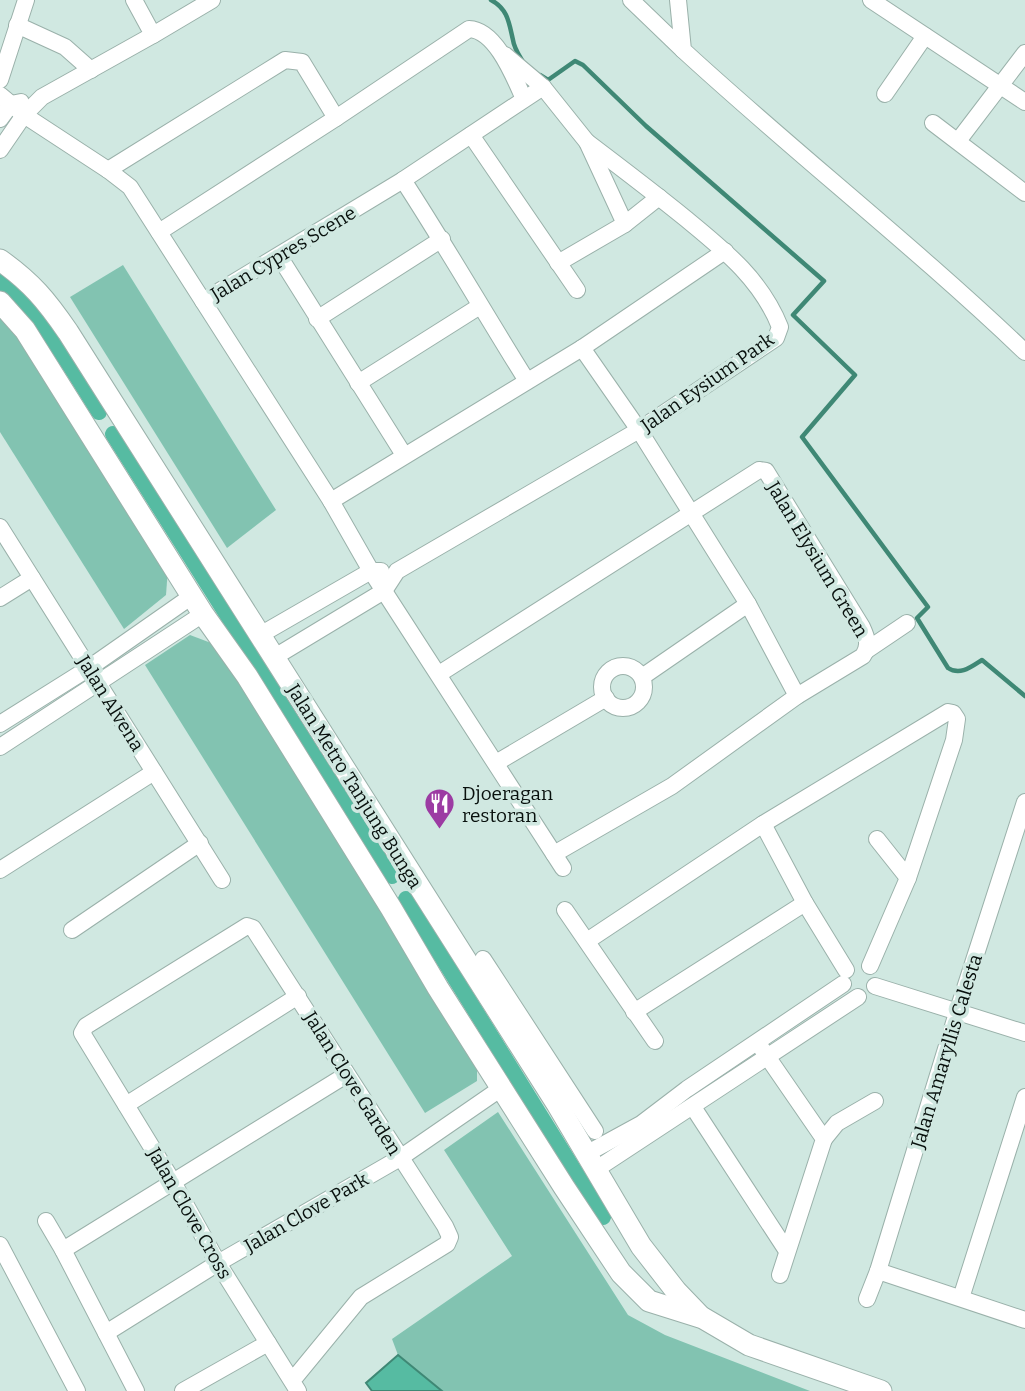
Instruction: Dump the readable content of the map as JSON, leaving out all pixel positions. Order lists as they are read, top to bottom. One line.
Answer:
{"streets":{"main road":["Jalan Metro Tanjung Bunga"],"street":["Jalan Cypres Scene","Jalan Eysium Park","Jalan Elysium Green","Jalan Alvena","Jalan Amaryllis Calesta","Jalan Clove Garden","Jalan Clove Park","Jalan Clove Cross"]},"crossings":[["Jalan Cypres Scene","Jalan Elysium Green"],["Jalan Metro Tanjung Bunga","Jalan Clove Park"],["Jalan Clove Garden","Jalan Clove Park"],["Jalan Clove Garden","Jalan Clove Cross"],["Jalan Clove Park","Jalan Clove Cross"]],"places":{"restaurant":["Djoeragan restoran"]}}
